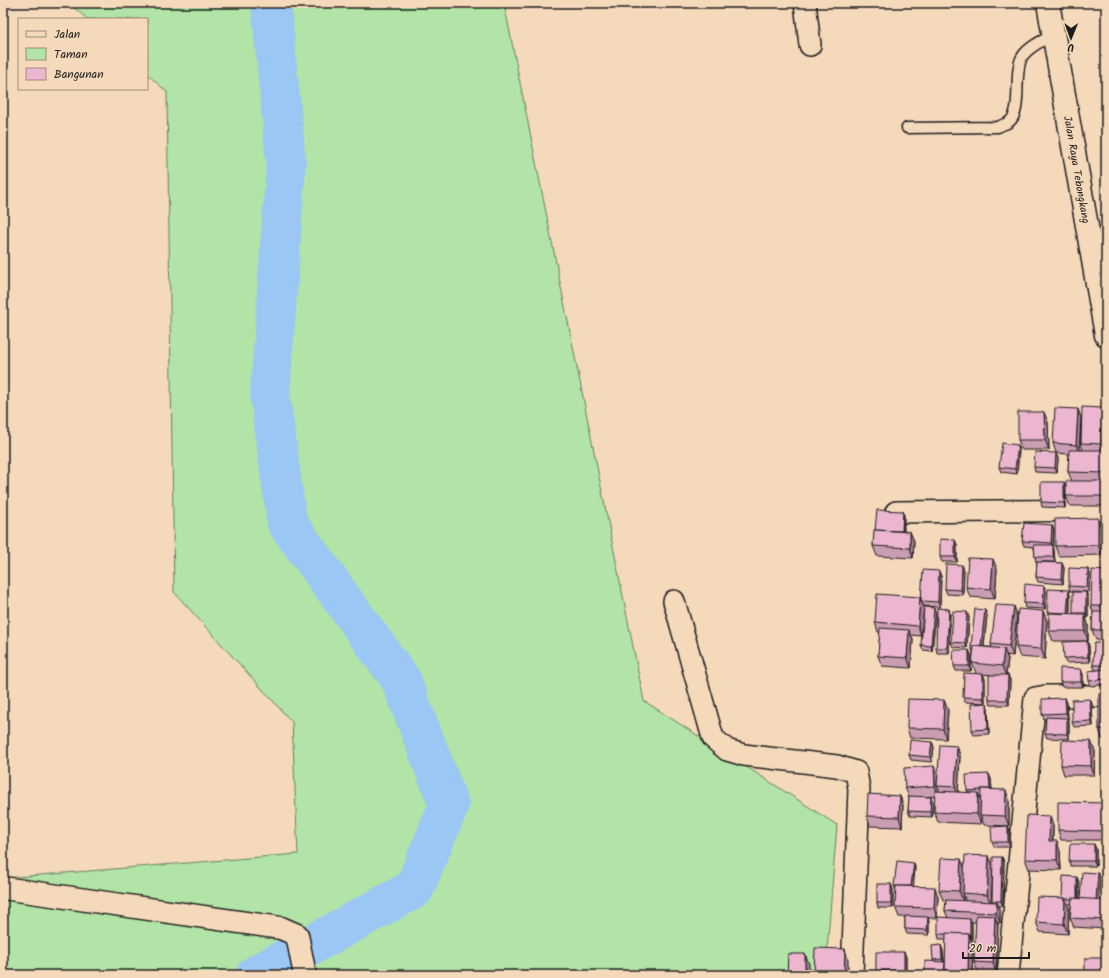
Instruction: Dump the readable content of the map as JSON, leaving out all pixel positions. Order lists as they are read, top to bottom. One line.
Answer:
{"streets":{"main road":["Jalan Raya Tebongkang"]},"legend":["Jalan","Taman","Bangunan"],"scale_bar":"20 m","north":"bottom"}
